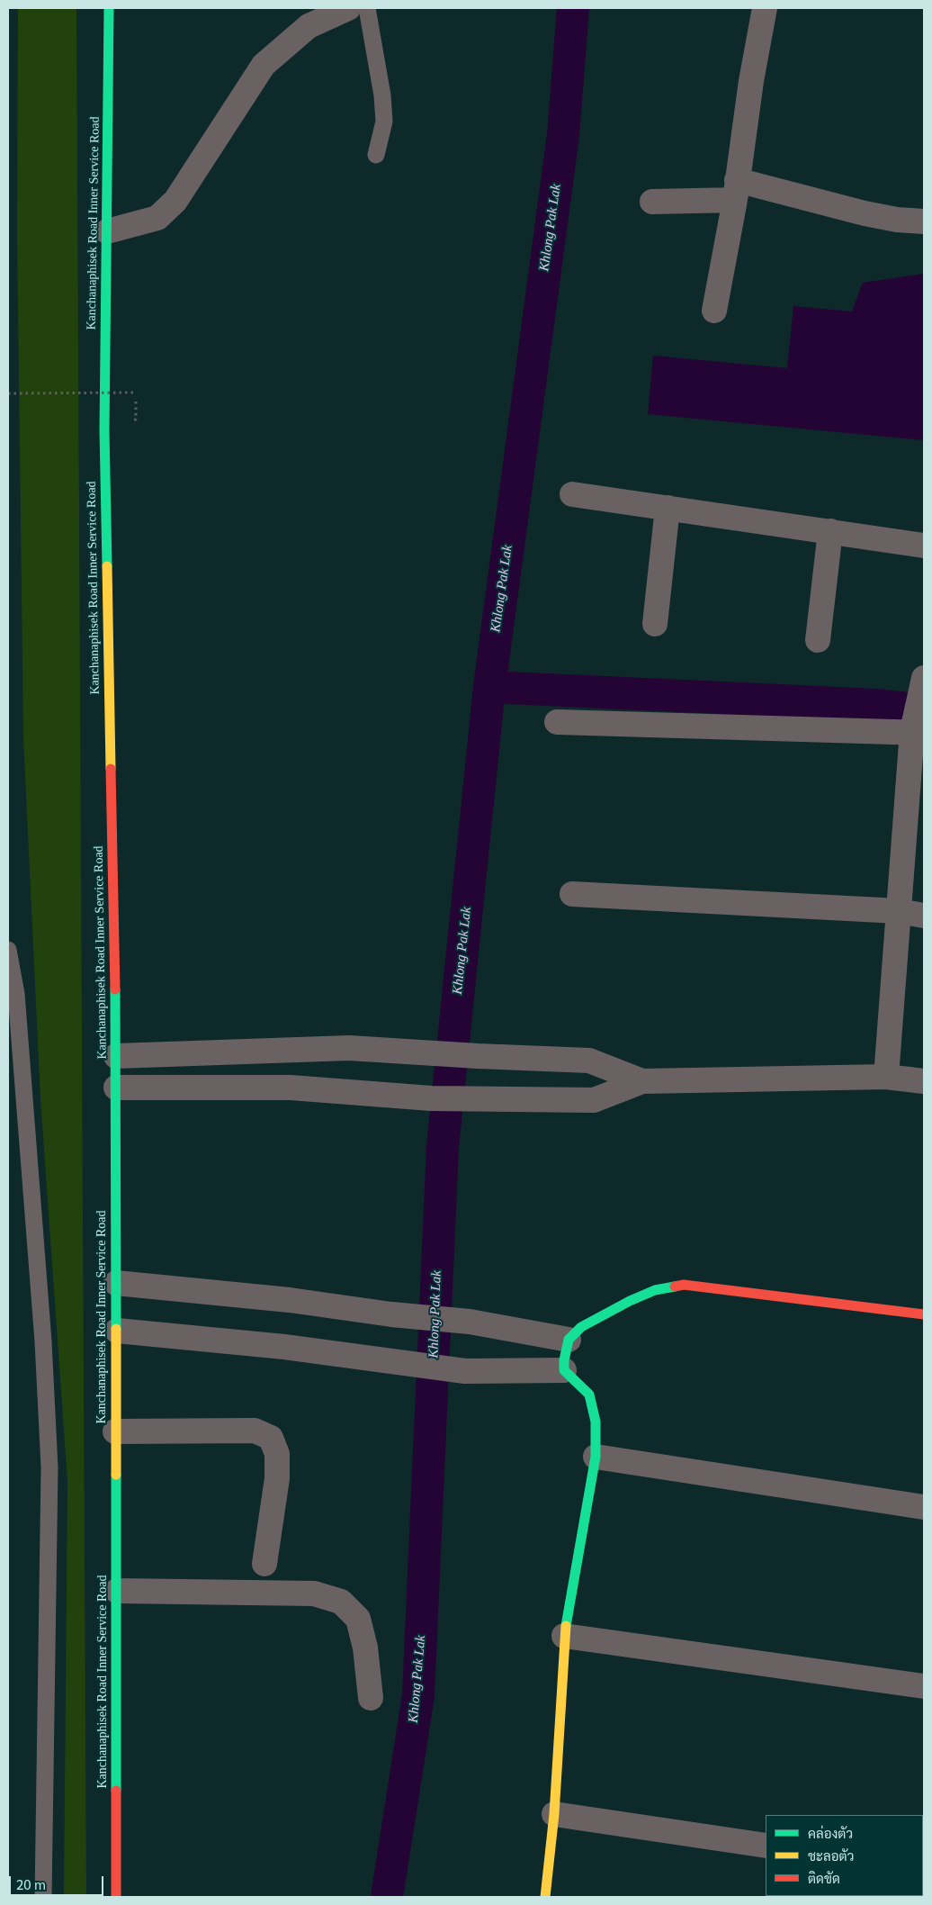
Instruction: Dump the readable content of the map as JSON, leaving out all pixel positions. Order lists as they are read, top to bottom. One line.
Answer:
{"streets":{"main road":["Kanchanaphisek Road Inner Service Road"]},"water":["Khlong Pak Lak"],"legend":["คล่องตัว","ชะลอตัว","ติดขัด"],"scale_bar":"20 m"}
